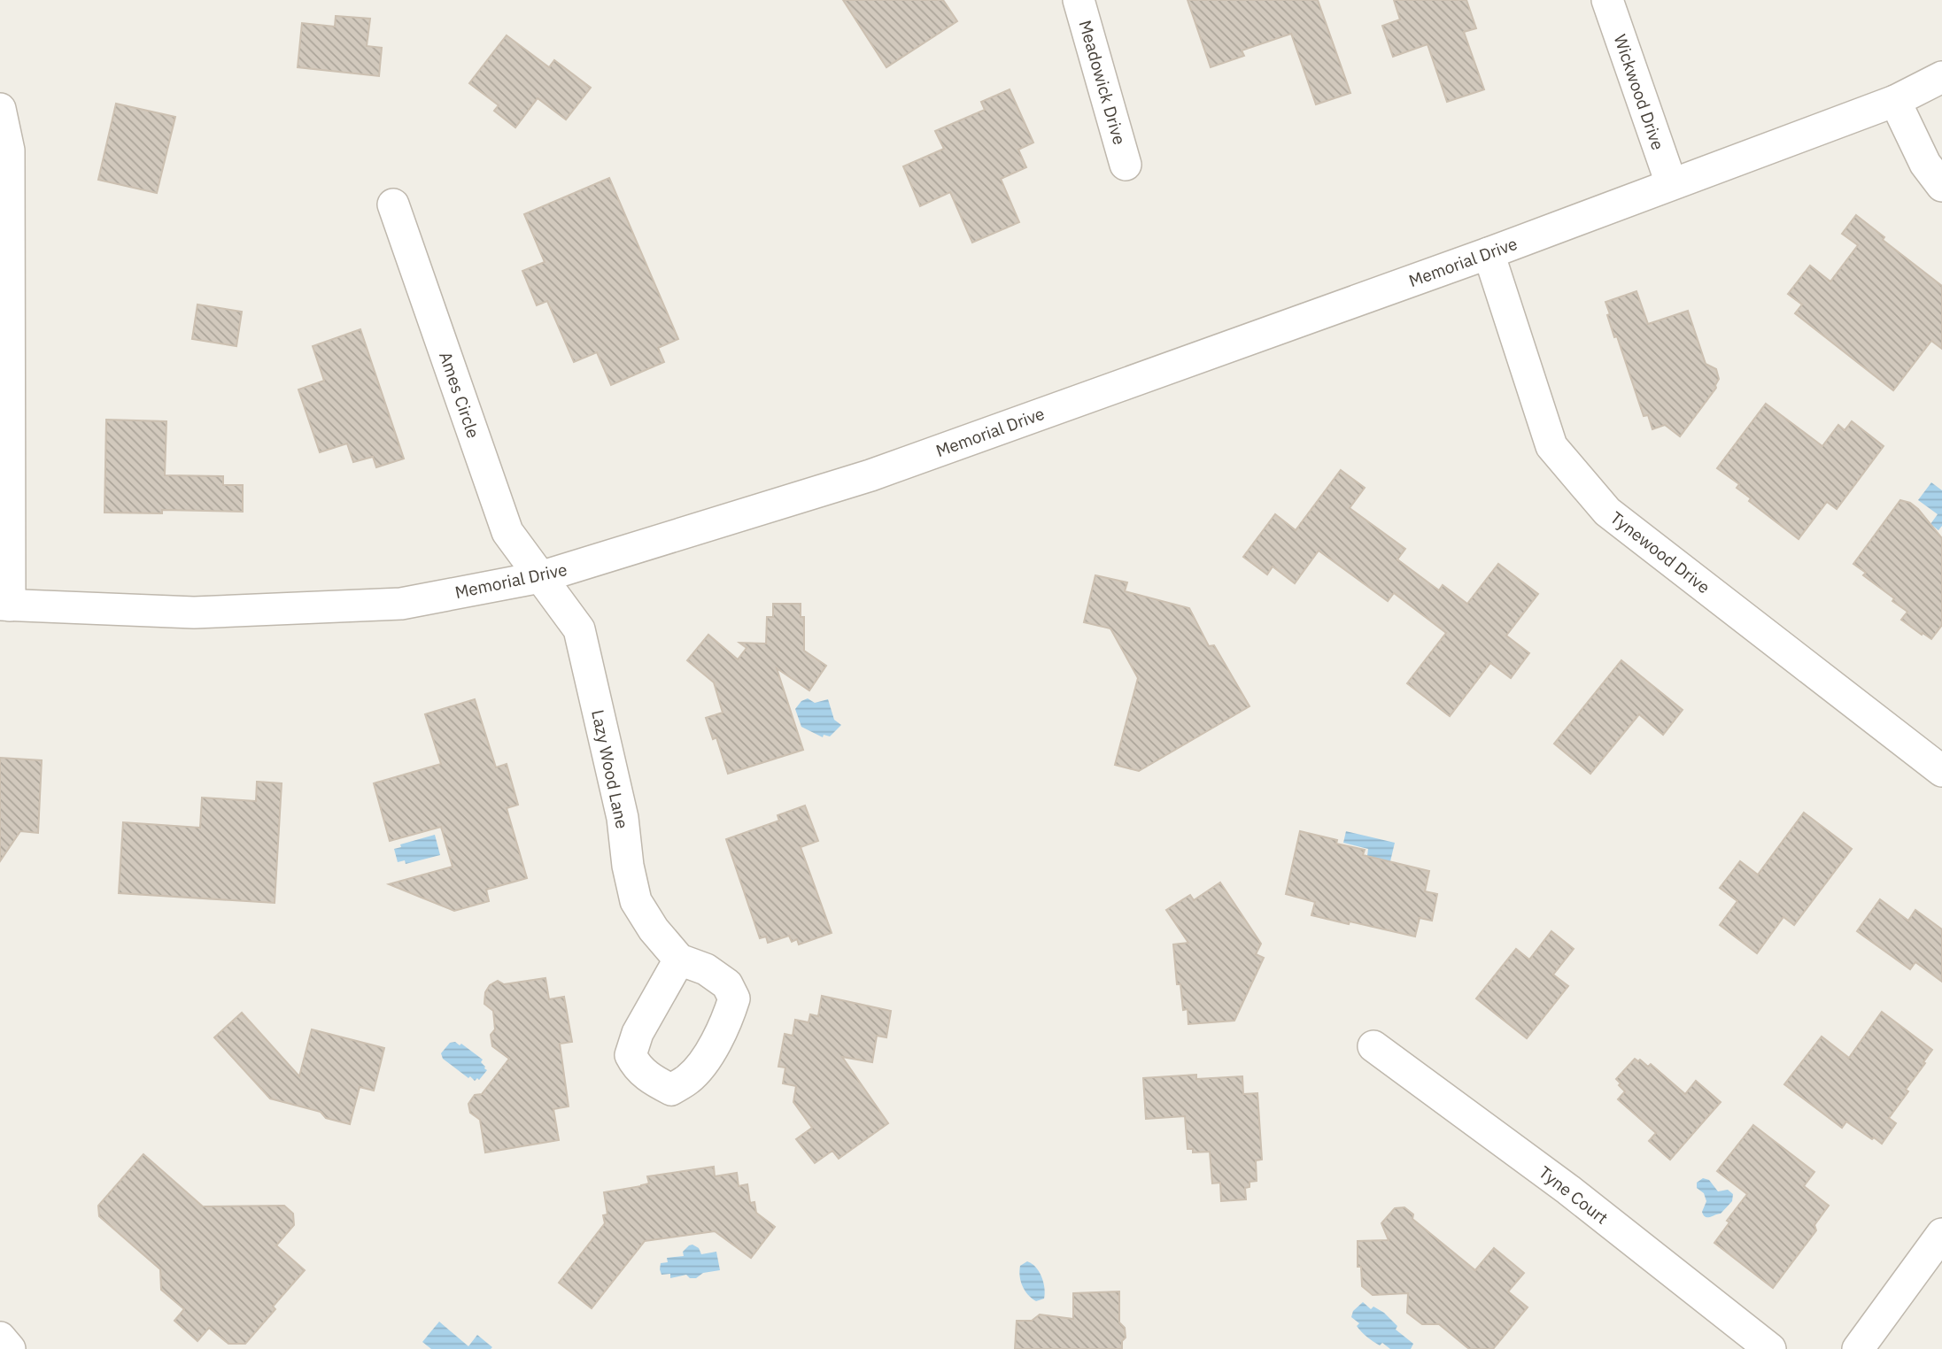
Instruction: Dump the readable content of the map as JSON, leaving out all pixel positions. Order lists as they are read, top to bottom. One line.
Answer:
{"streets":{"street":["Meadowick Drive","Wickwood Drive","Memorial Drive","Ames Circle","Tynewood Drive","Lazy Wood Lane","Tyne Court"]},"crossings":[["Wickwood Drive","Memorial Drive"],["Memorial Drive","Ames Circle"],["Memorial Drive","Tynewood Drive"],["Memorial Drive","Lazy Wood Lane"],["Ames Circle","Lazy Wood Lane"]]}
